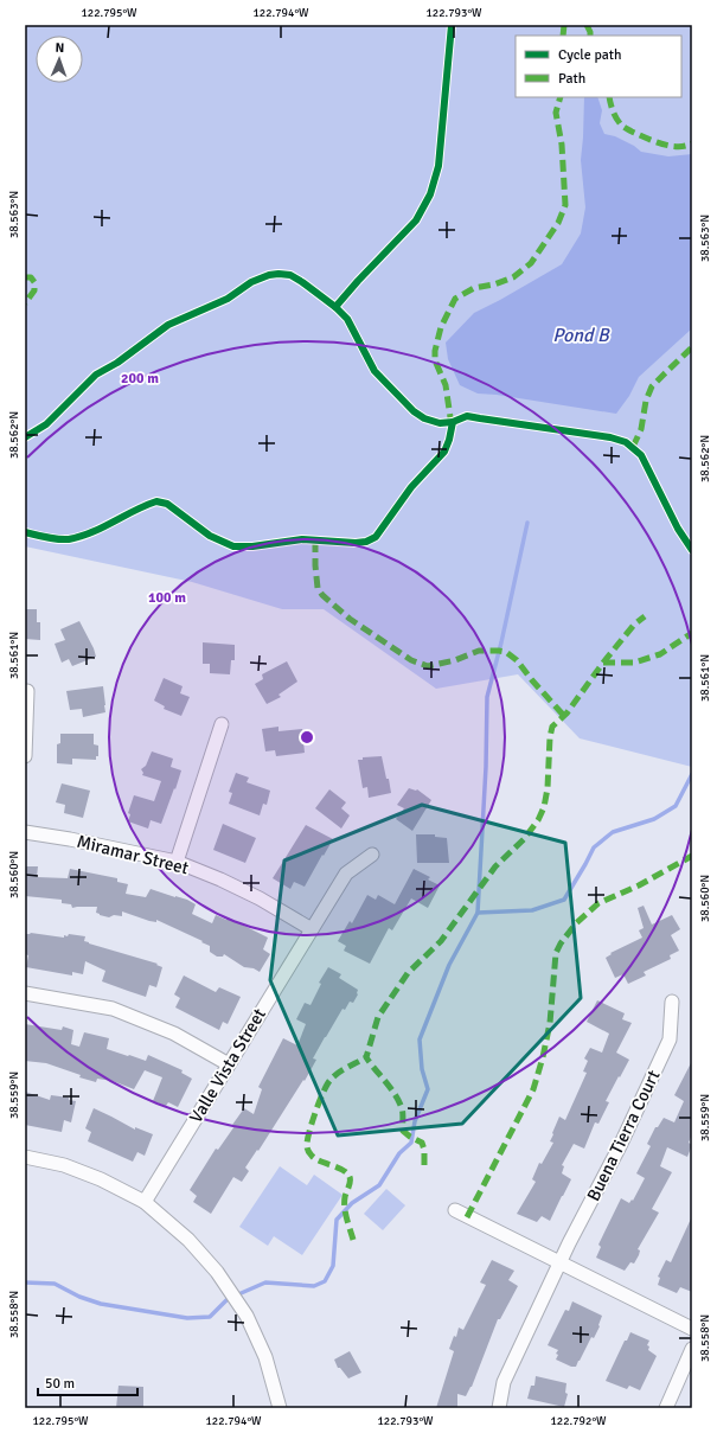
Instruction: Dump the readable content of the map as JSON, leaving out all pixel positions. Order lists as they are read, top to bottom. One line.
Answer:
{"streets":{"street":["Miramar Street","Valle Vista Street","Buena Tierra Court"]},"crossings":[["Miramar Street","Valle Vista Street"]],"water":["Pond B"],"legend":["Cycle path","Path"],"scale_bar":"50 m","north":"top","coordinates":["122.795°W","122.794°W","122.793°W","38.563°N","38.562°N","38.561°N","38.560°N","38.559°N","38.558°N","122.792°W"],"rings":["200 m","100 m"]}
